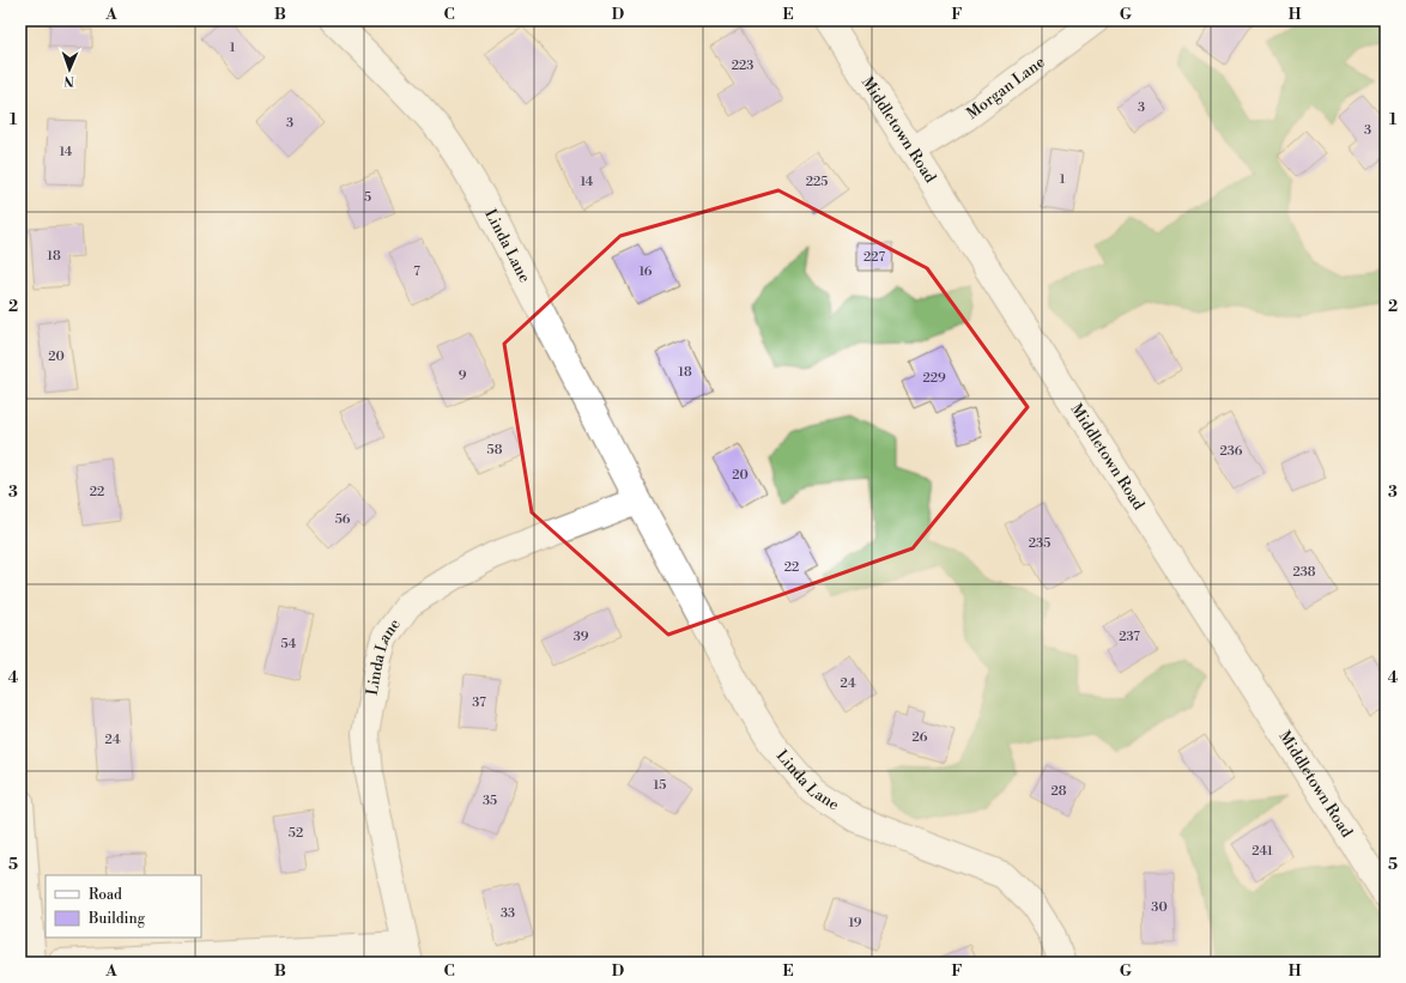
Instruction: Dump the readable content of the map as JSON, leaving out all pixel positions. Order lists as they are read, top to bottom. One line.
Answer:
{"streets":{"street":["Morgan Lane","Middletown Road","Linda Lane"]},"crossings":[["Morgan Lane","Middletown Road"]],"house_numbers":["1","223","3","3","3","14","1","14","225","5","18","227","7","16","20","18","9","229","58","236","20","22","56","235","22","238","39","237","54","24","37","26","24","15","28","35","52","241","30","33","19"],"legend":["Road","Building"],"north":"bottom","grid":{"columns":["A","B","C","D","E","F","G","H"],"rows":["1","2","3","4","5"]}}
